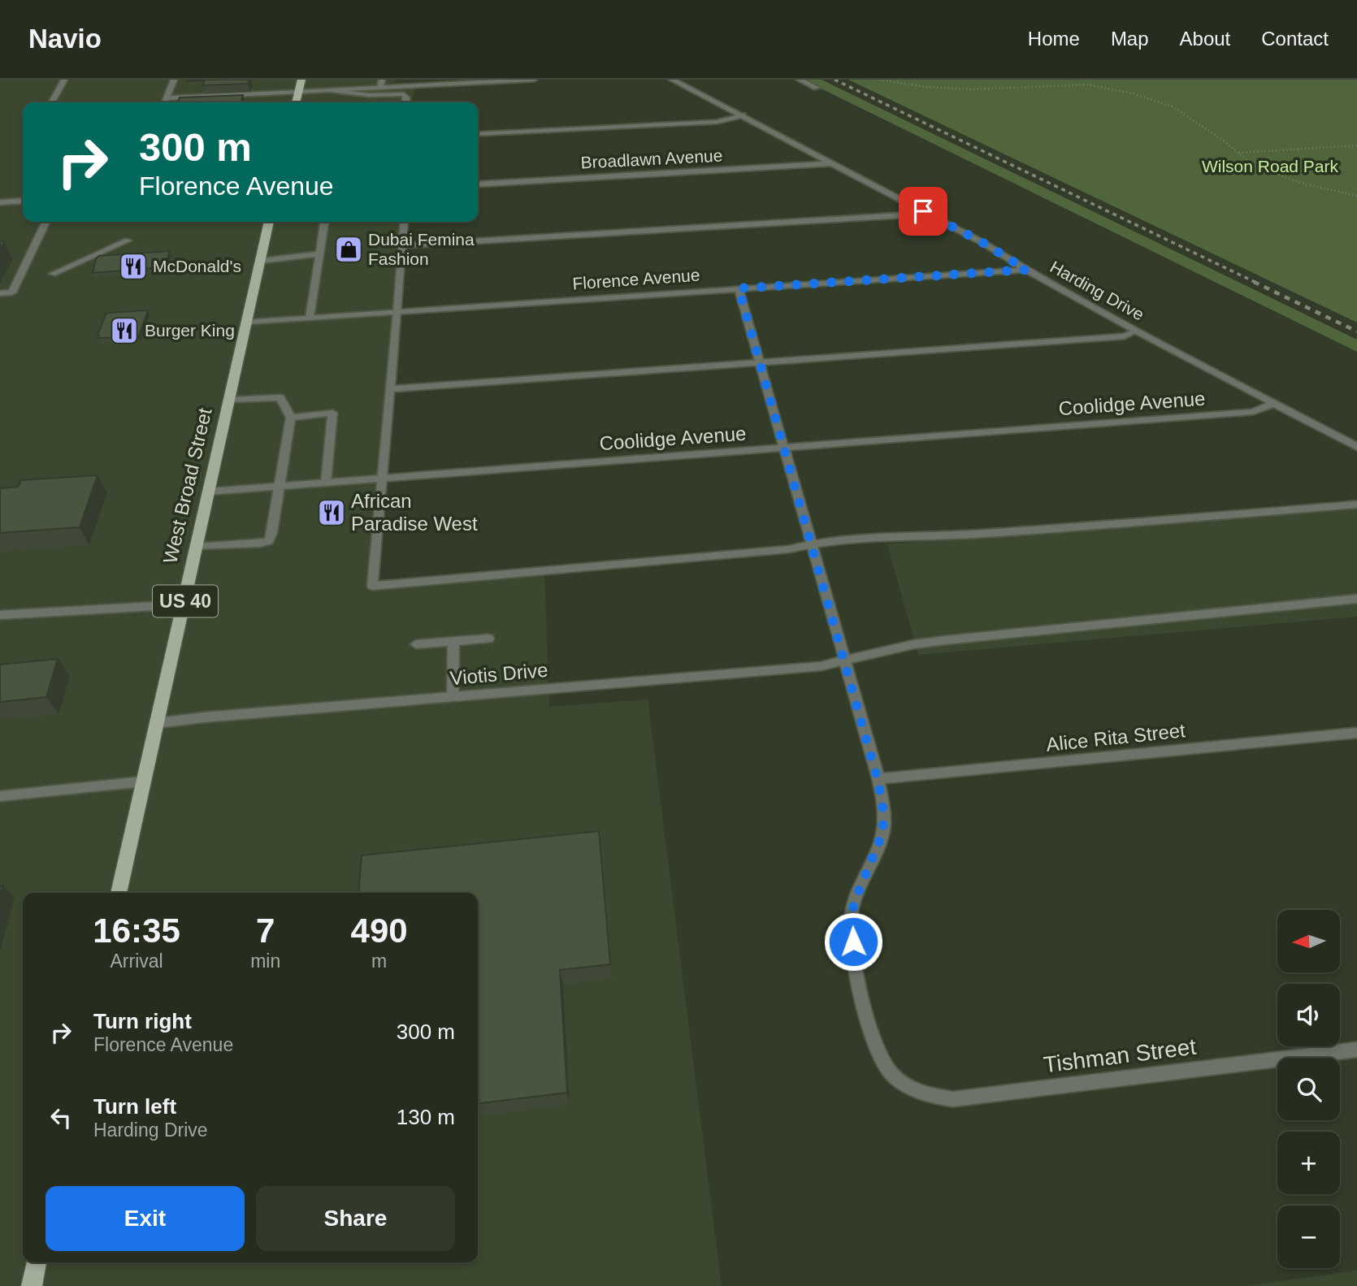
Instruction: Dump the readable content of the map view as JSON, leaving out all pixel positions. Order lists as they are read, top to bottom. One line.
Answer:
{"streets":{"main road":["West Broad Street","US 40"],"street":["Broadlawn Avenue","Florence Avenue","Harding Drive","Coolidge Avenue","Viotis Drive","Alice Rita Street","Tishman Street"]},"crossings":[["Broadlawn Avenue","Harding Drive"],["Florence Avenue","Harding Drive"],["Florence Avenue","West Broad Street"],["Harding Drive","Coolidge Avenue"],["Coolidge Avenue","West Broad Street"],["West Broad Street","Viotis Drive"],["Alice Rita Street","Tishman Street"]],"parks":["Wilson Road Park"],"places":{"shop":["Dubai Femina Fashion"],"restaurant":["McDonald's","Burger King","African Paradise West"]},"north":"left","page":{"header":"Navio","nav":["Home","Map","About","Contact"],"turn":["300 m","Florence Avenue"],"eta":["16:35","Arrival","7","min","490","m"],"map_buttons":["+","−"],"list":[{"name":"Turn right","note":"Florence Avenue","value":"300 m"},{"name":"Turn left","note":"Harding Drive","value":"130 m"}],"buttons":["Exit","Share"]}}
